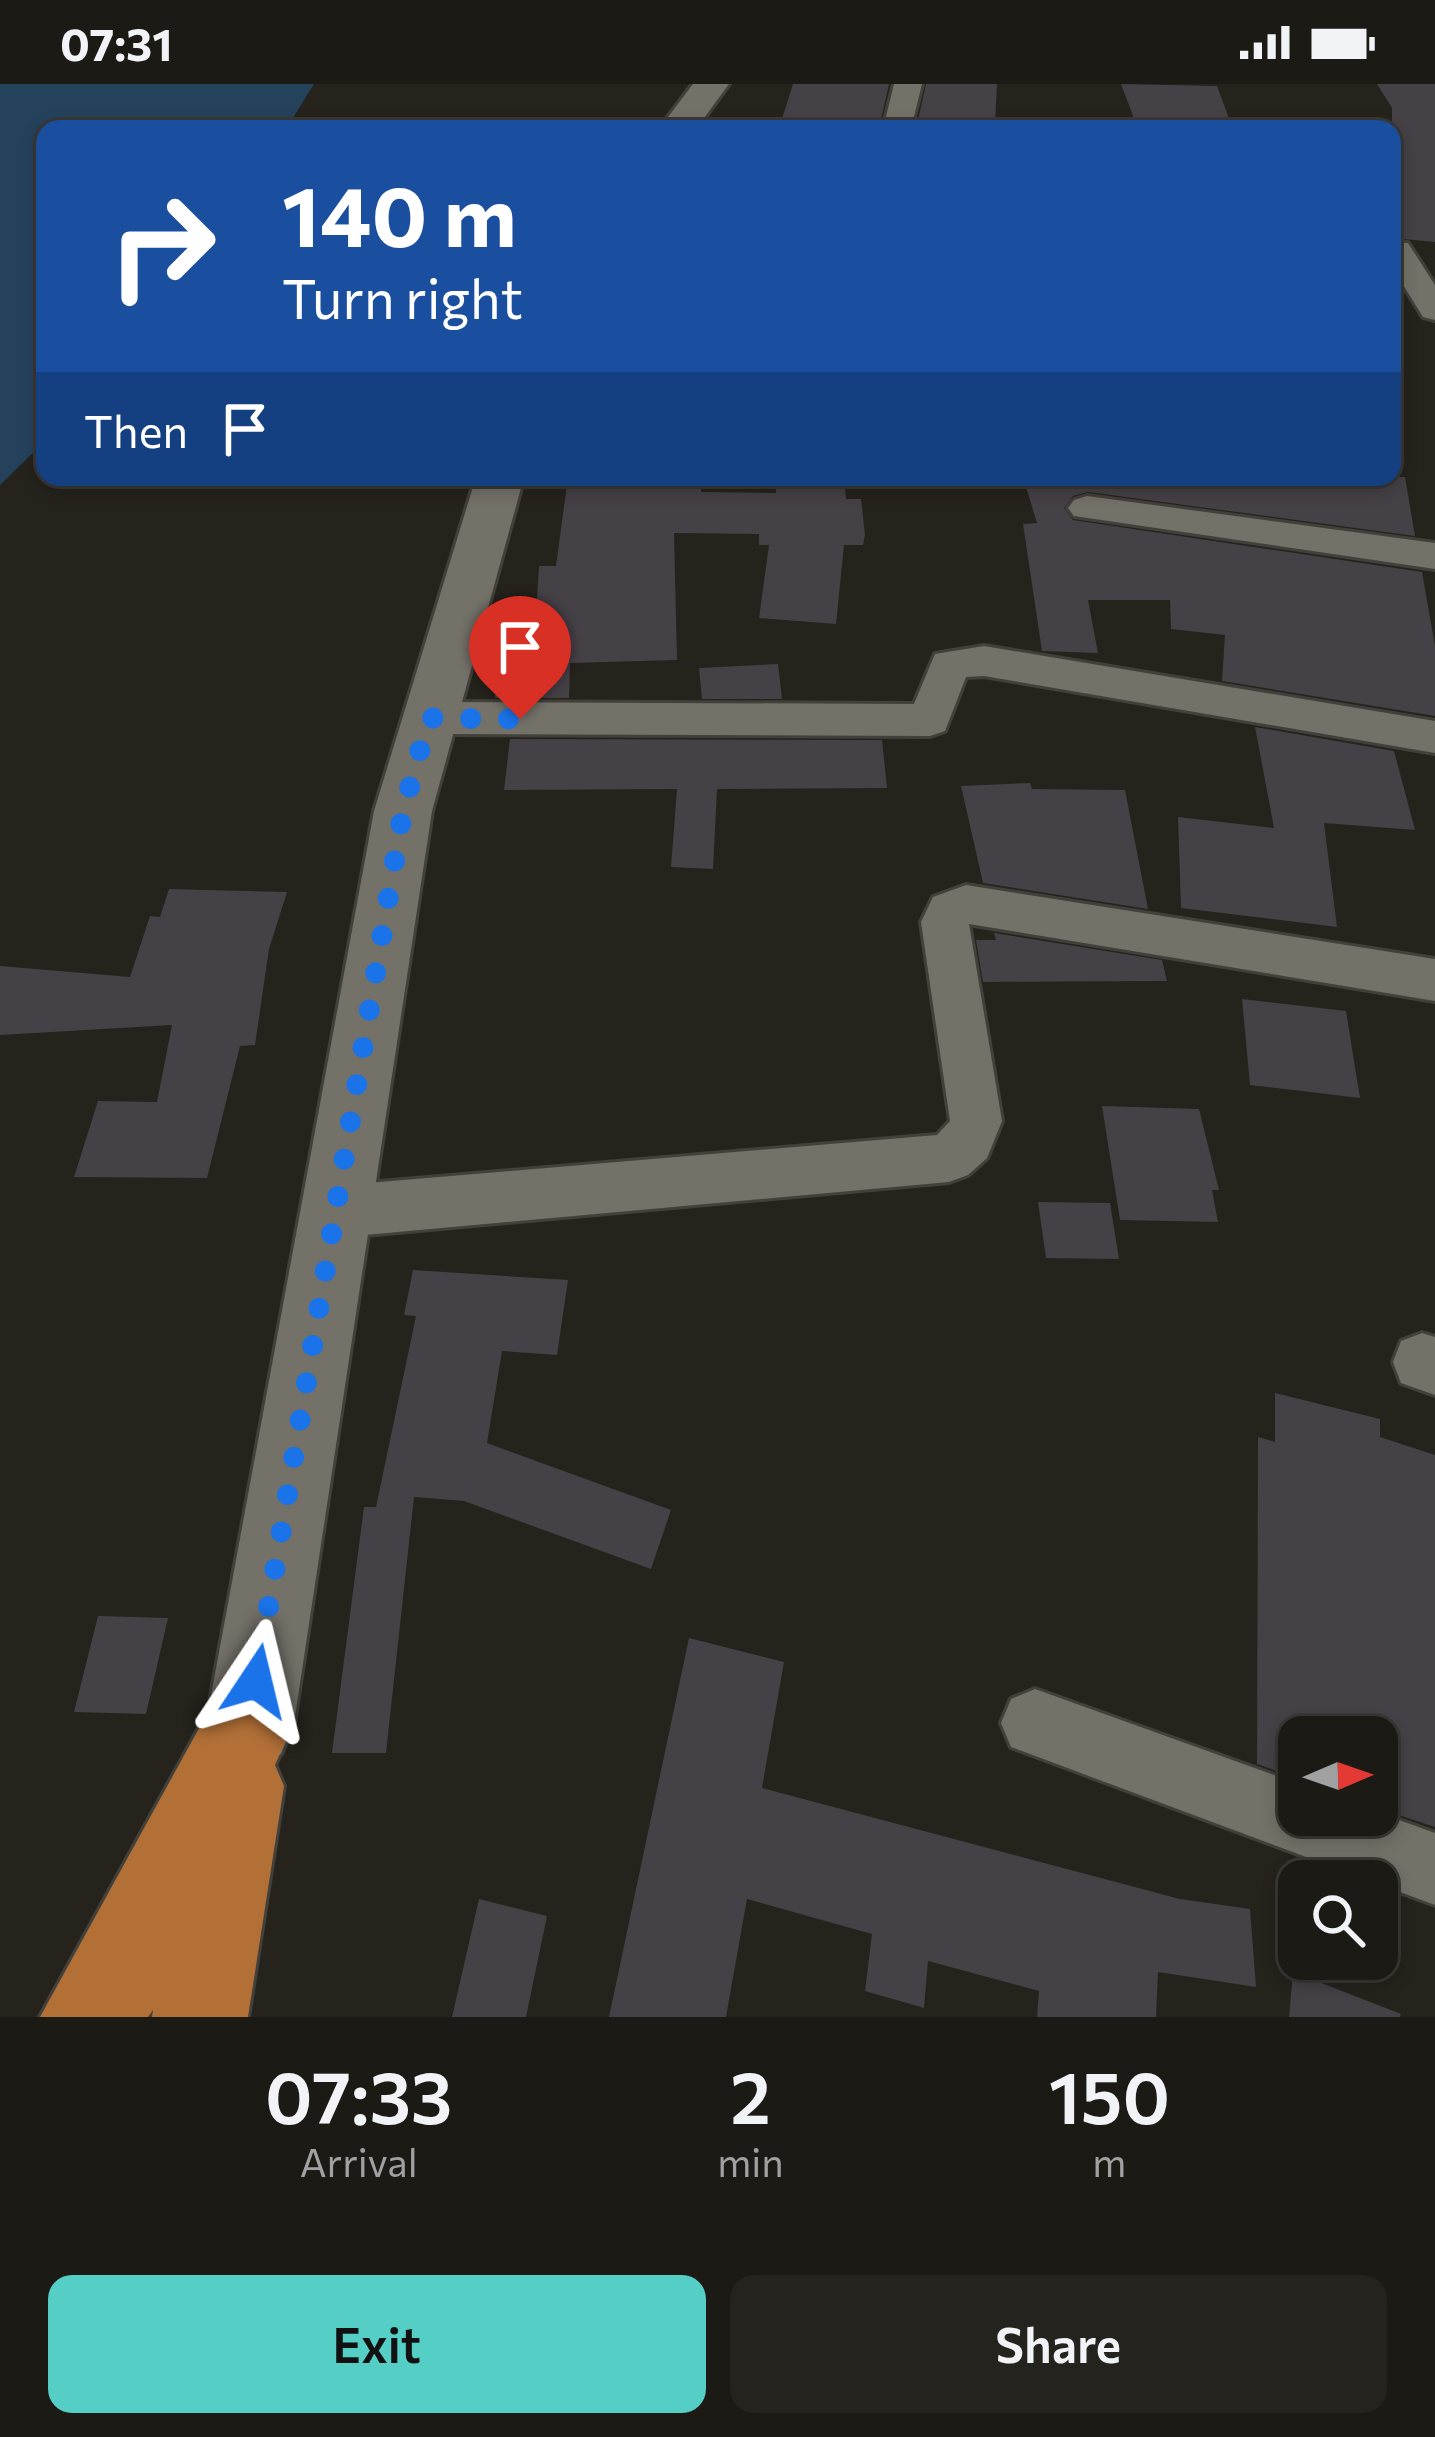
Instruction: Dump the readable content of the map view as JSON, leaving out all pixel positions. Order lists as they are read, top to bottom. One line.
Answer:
{"north":"right","page":{"status":"07:31","turn":["140 m","Turn right"],"then":"Then","eta":["07:33","Arrival","2","min","150","m"],"buttons":["Exit","Share"]}}
